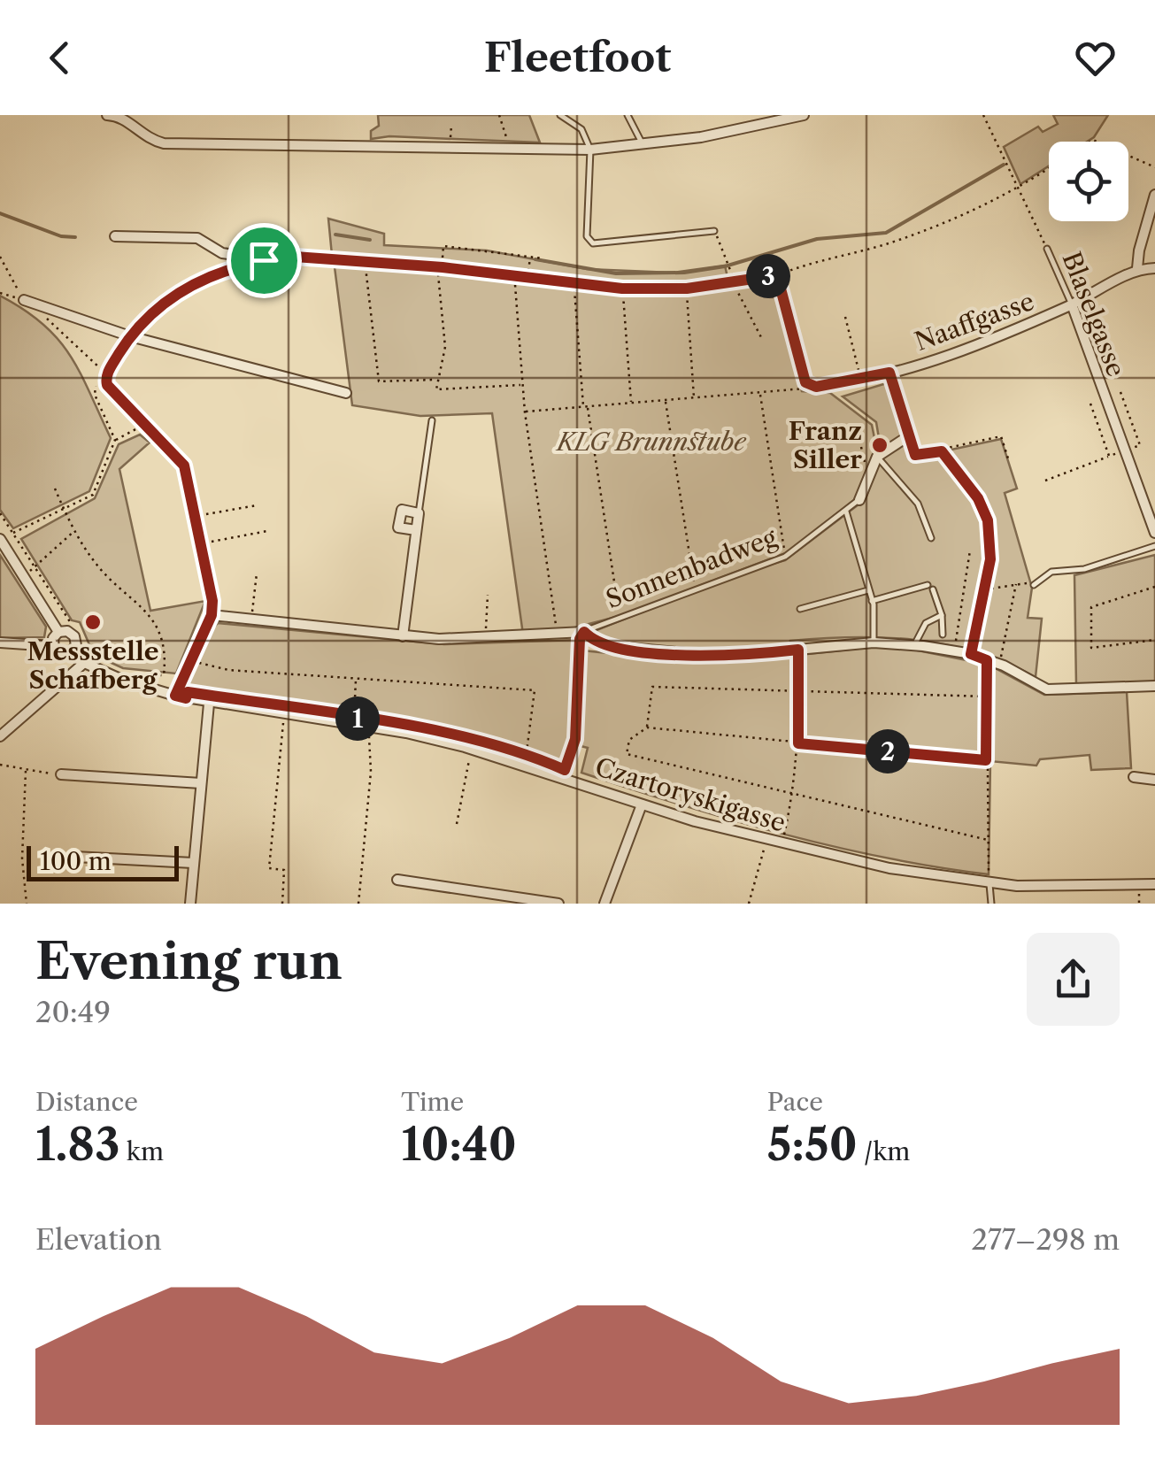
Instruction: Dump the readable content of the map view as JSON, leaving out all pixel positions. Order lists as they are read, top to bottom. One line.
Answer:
{"streets":{"street":["Blaselgasse","Naaffgasse","Sonnenbadweg","Czartoryskigasse"]},"crossings":[["Blaselgasse","Naaffgasse"]],"parks":["KLG Brunnstube"],"places":["Franz Siller","Messstelle Schafberg"],"scale_bar":"100 m","page":{"header":"Fleetfoot","pins":["3","1","2"],"scale":"100 m","heading":["Evening run","20:49"],"stats":[["Distance","1.83 km"],["Time","10:40"],["Pace","5:50 /km"]],"chart":["Elevation","277–298 m"]}}
